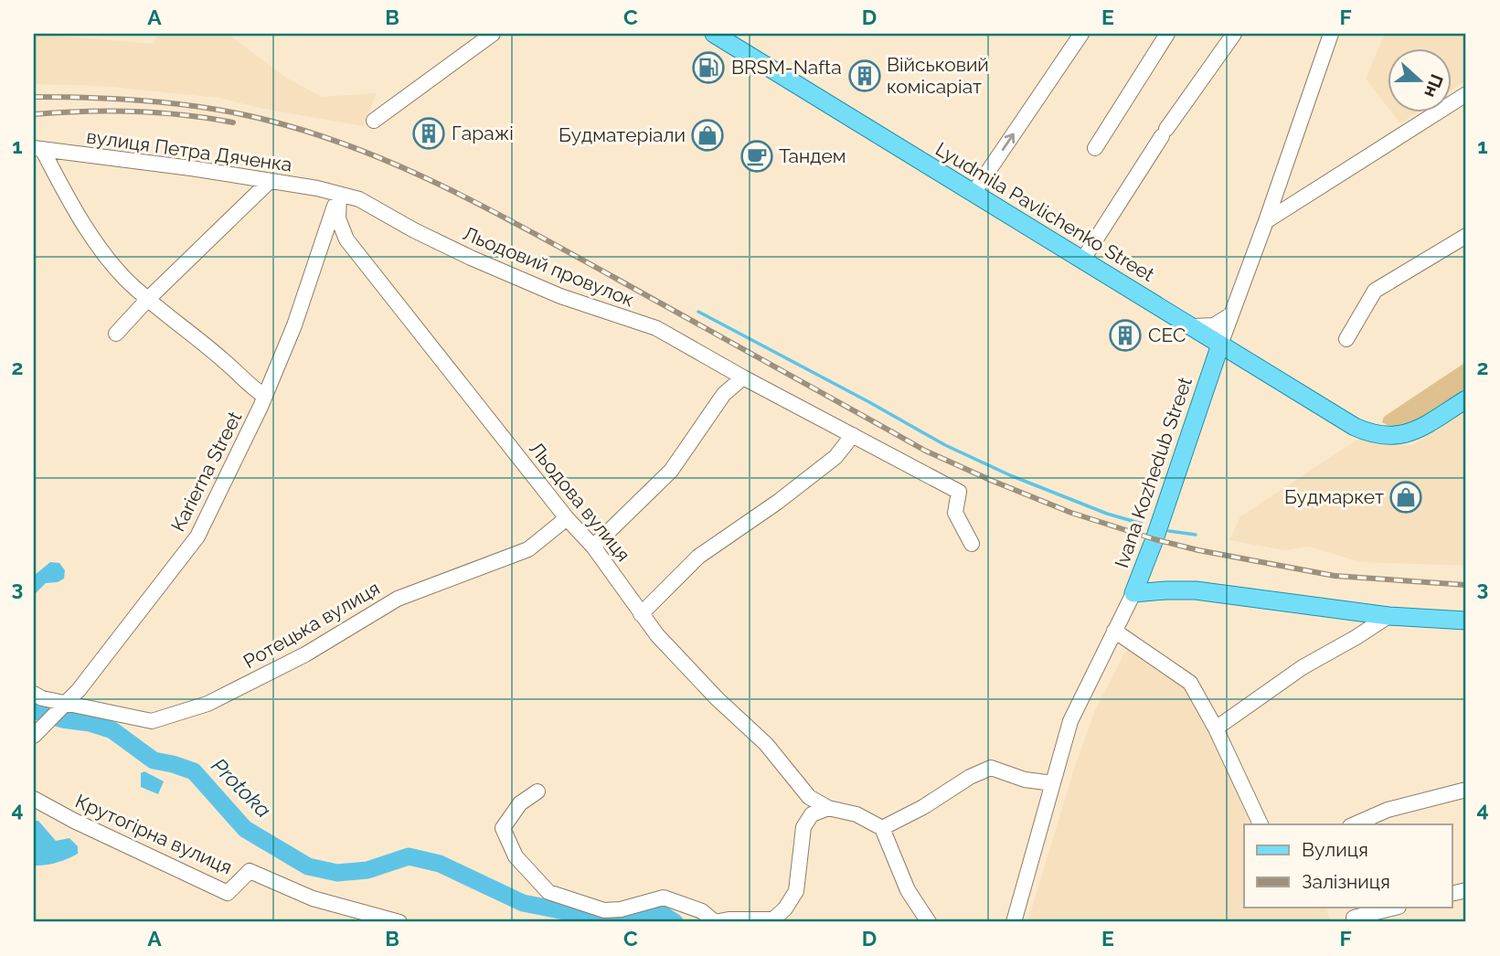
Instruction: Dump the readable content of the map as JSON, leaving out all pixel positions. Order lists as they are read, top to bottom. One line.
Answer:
{"streets":{"main road":["Lyudmila Pavlichenko Street","Ivana Kozhedub Street"],"street":["вулиця Петра Дяченка","Льодовий провулок","Karierna Street","Льодова вулиця","Ротецька вулиця","Крутогірна вулиця"]},"crossings":[["вулиця Петра Дяченка","Льодовий провулок"],["вулиця Петра Дяченка","Karierna Street"],["вулиця Петра Дяченка","Льодова вулиця"],["Lyudmila Pavlichenko Street","Ivana Kozhedub Street"],["Льодовий провулок","Karierna Street"],["Льодовий провулок","Льодова вулиця"],["Karierna Street","Льодова вулиця"],["Karierna Street","Ротецька вулиця"],["Льодова вулиця","Ротецька вулиця"]],"water":["Protoka"],"places":{"fuel station":["BRSM-Nafta"],"building":["Військовий комісаріат","Гаражі","СЕС"],"shop":["Будматеріали","Будмаркет"],"cafe":["Тандем"]},"legend":["Вулиця","Залізниця"],"north":"right","grid":{"columns":["A","B","C","D","E","F"],"rows":["1","2","3","4"]}}
